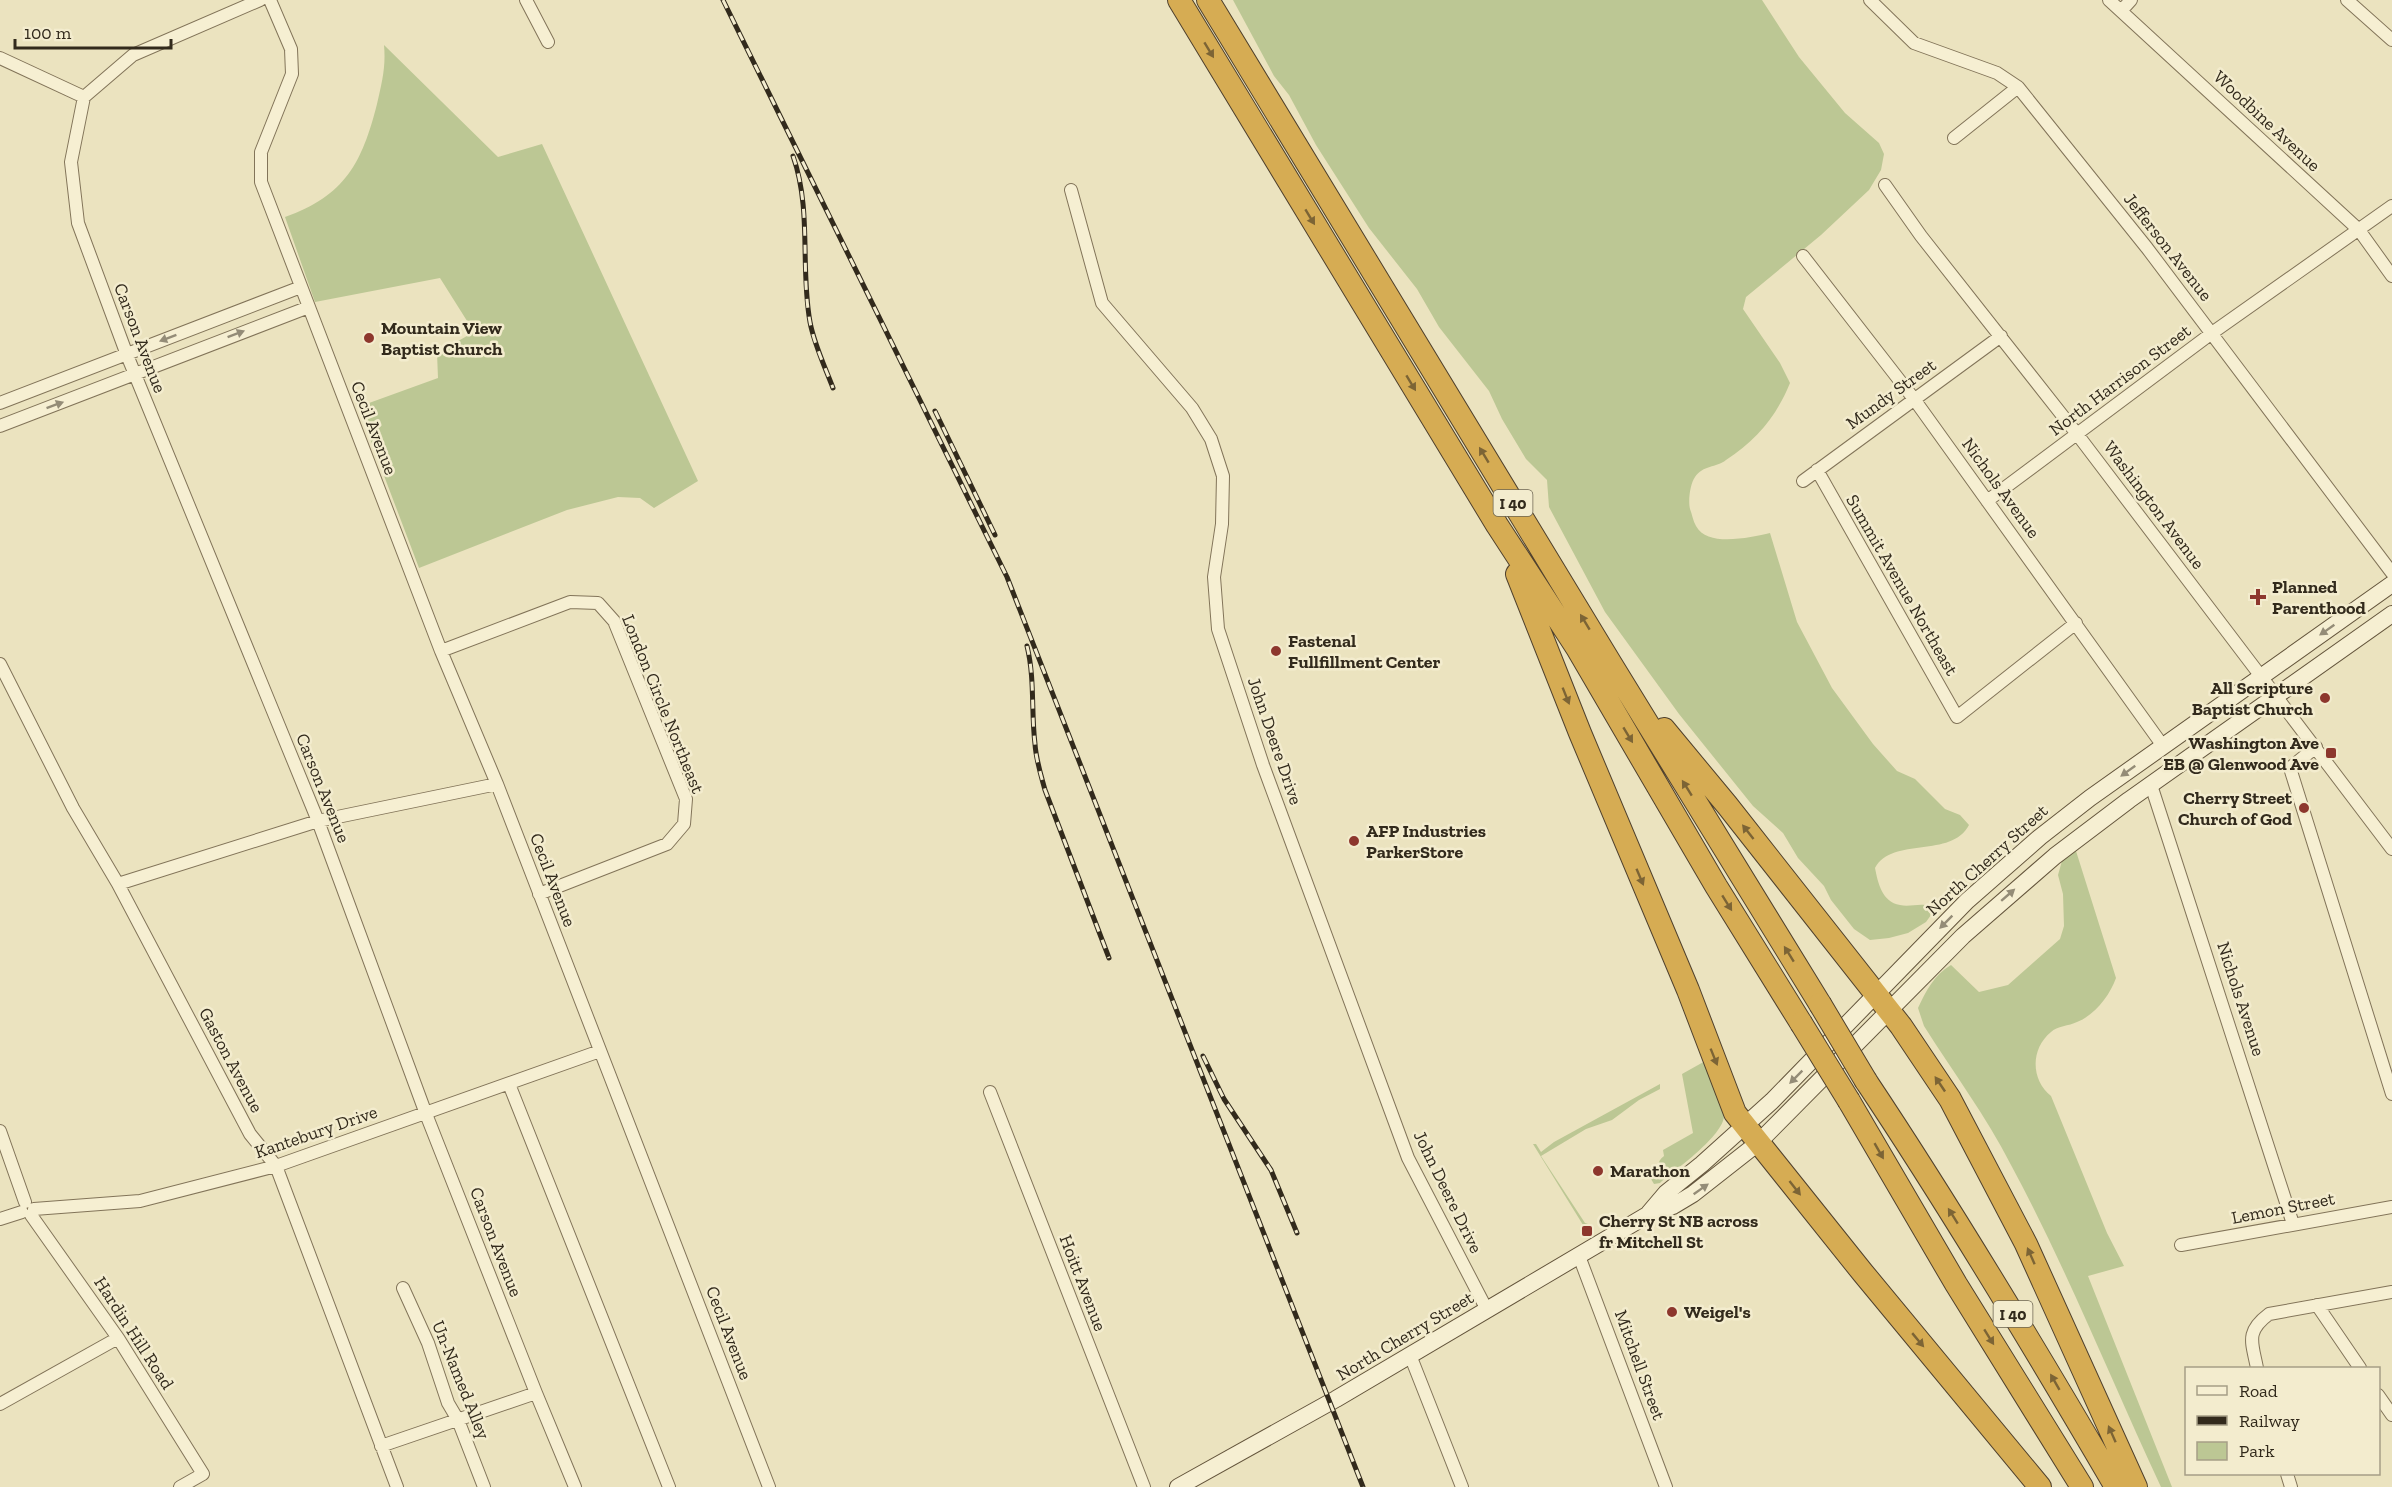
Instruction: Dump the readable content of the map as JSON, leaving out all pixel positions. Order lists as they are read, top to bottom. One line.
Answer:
{"streets":{"highway":["I 40"],"main road":["North Cherry Street"],"street":["Woodbine Avenue","Jefferson Avenue","Carson Avenue","North Harrison Street","Mundy Street","Cecil Avenue","Nichols Avenue","Washington Avenue","Summit Avenue Northeast","London Circle Northeast","John Deere Drive","Gaston Avenue","Kantebury Drive","Lemon Street","Hoitt Avenue","Hardin Hill Road","Mitchell Street","Un-Named Alley"]},"crossings":[["Woodbine Avenue","North Harrison Street"],["Jefferson Avenue","North Harrison Street"],["Carson Avenue","Kantebury Drive"],["North Harrison Street","Nichols Avenue"],["North Harrison Street","Washington Avenue"],["Mundy Street","Nichols Avenue"],["Mundy Street","Washington Avenue"],["Mundy Street","Summit Avenue Northeast"],["Cecil Avenue","London Circle Northeast"],["Cecil Avenue","Kantebury Drive"],["Nichols Avenue","Summit Avenue Northeast"],["Nichols Avenue","North Cherry Street"],["Nichols Avenue","Lemon Street"],["Washington Avenue","North Cherry Street"],["John Deere Drive","North Cherry Street"],["North Cherry Street","Mitchell Street"],["Gaston Avenue","Kantebury Drive"],["Kantebury Drive","Hardin Hill Road"]],"places":{"other":["Mountain View Baptist Church","Fastenal Fullfillment Center","All Scripture Baptist Church","Cherry Street Church of God","AFP Industries ParkerStore","Marathon","Weigel's"],"health":["Planned Parenthood"],"transit":["Washington Ave EB @ Glenwood Ave","Cherry St NB across fr Mitchell St"]},"legend":["Road","Railway","Park"],"scale_bar":"100 m"}
